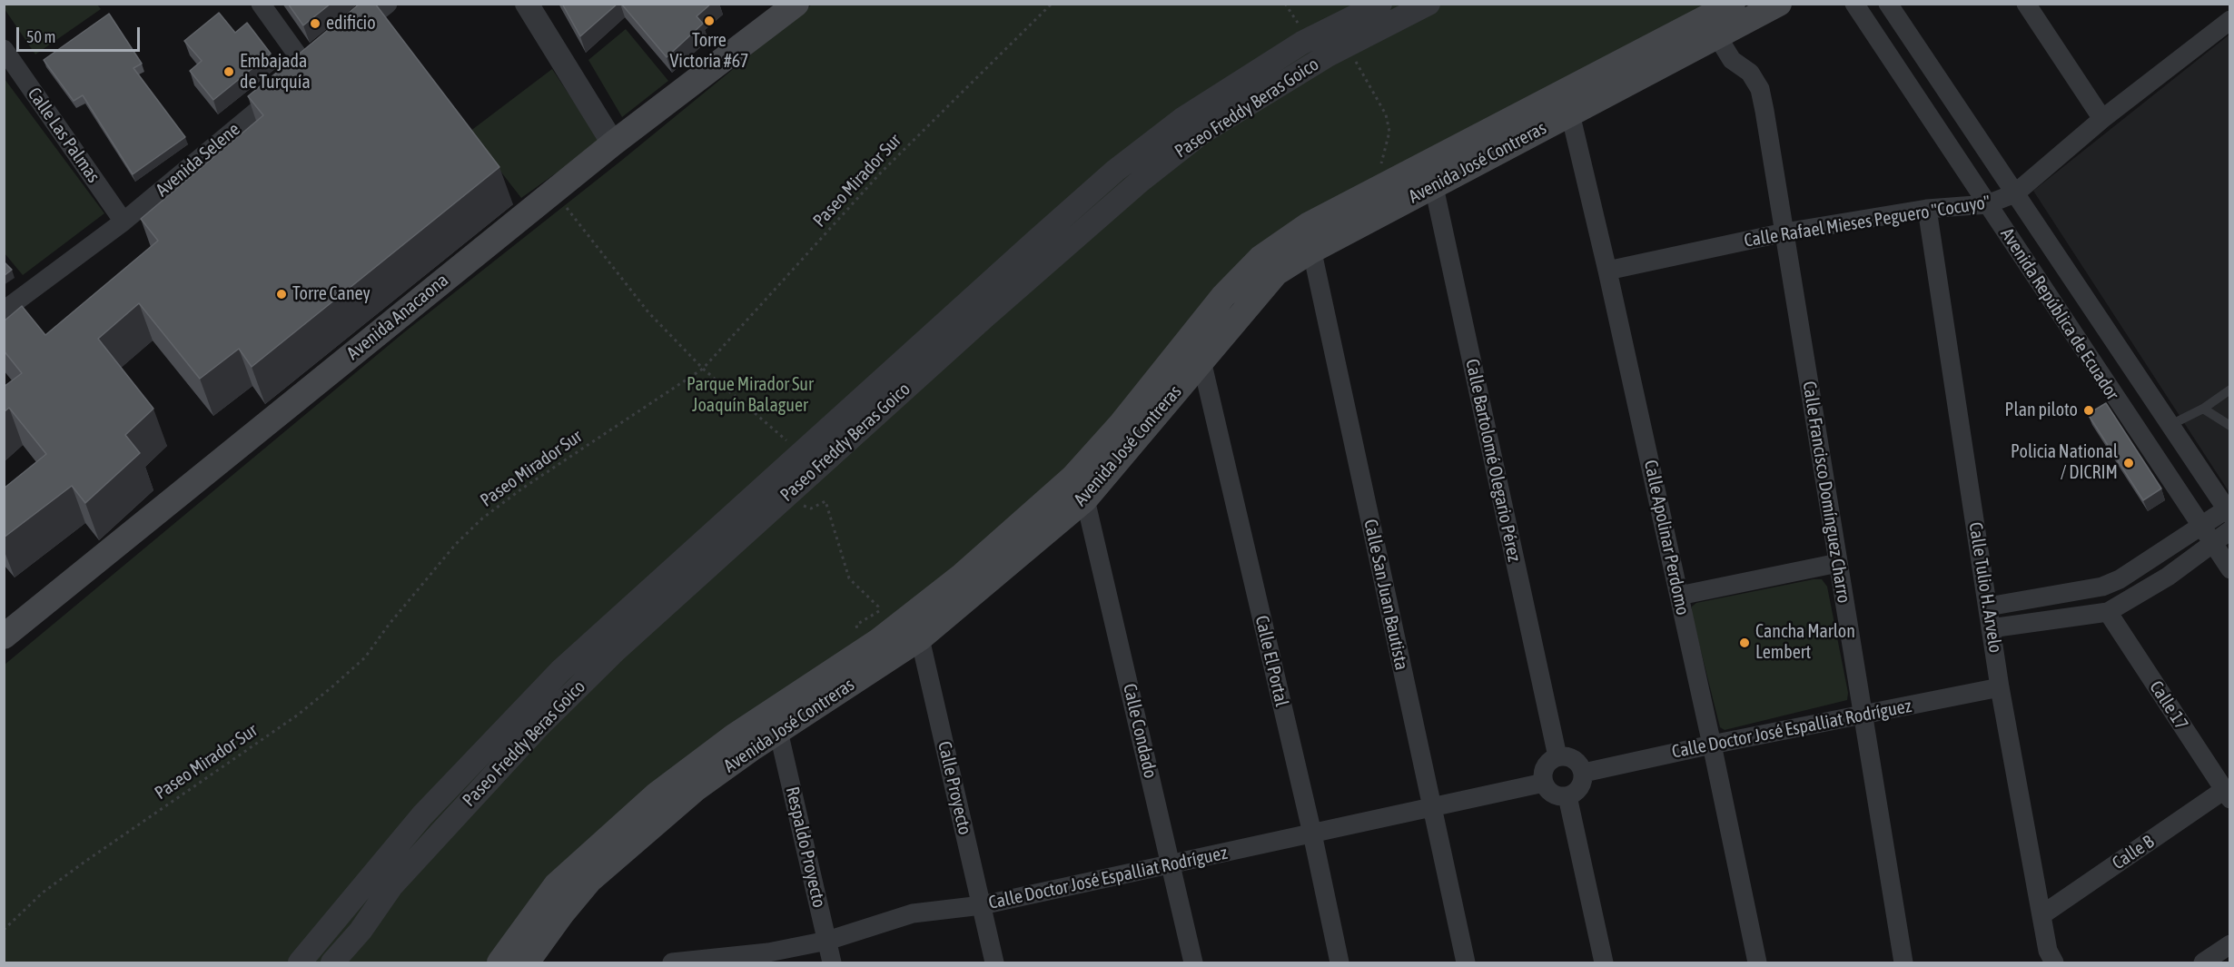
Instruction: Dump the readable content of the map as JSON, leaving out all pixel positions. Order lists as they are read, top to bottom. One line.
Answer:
{"streets":{"main road":["Avenida José Contreras","Avenida Anacaona"],"street":["Paseo Freddy Beras Goico","Calle Las Palmas","Avenida Selene","Calle Rafael Mieses Peguero \"Cocuyo\"","Avenida República de Ecuador","Calle Bartolomé Olegario Pérez","Calle Francisco Domínguez Charro","Calle Apolinar Perdomo","Calle Tulio H. Arvelo","Calle San Juan Bautista","Calle El Portal","Calle 17","Calle Doctor José Espalliat Rodríguez","Calle Condado","Calle Proyecto","Respaldo Proyecto","Calle B"],"path":["Paseo Mirador Sur"]},"crossings":[["Calle Las Palmas","Avenida Selene"],["Avenida José Contreras","Calle Bartolomé Olegario Pérez"],["Avenida José Contreras","Calle Francisco Domínguez Charro"],["Avenida José Contreras","Calle Apolinar Perdomo"],["Avenida José Contreras","Calle San Juan Bautista"],["Avenida José Contreras","Calle El Portal"],["Avenida José Contreras","Calle Condado"],["Avenida José Contreras","Calle Proyecto"],["Avenida José Contreras","Respaldo Proyecto"],["Calle Rafael Mieses Peguero \"Cocuyo\"","Avenida República de Ecuador"],["Calle Rafael Mieses Peguero \"Cocuyo\"","Calle Francisco Domínguez Charro"],["Calle Rafael Mieses Peguero \"Cocuyo\"","Calle Apolinar Perdomo"],["Calle Rafael Mieses Peguero \"Cocuyo\"","Calle Tulio H. Arvelo"],["Calle Bartolomé Olegario Pérez","Calle Doctor José Espalliat Rodríguez"],["Calle Francisco Domínguez Charro","Calle Doctor José Espalliat Rodríguez"],["Calle Apolinar Perdomo","Calle Doctor José Espalliat Rodríguez"],["Calle Tulio H. Arvelo","Calle Doctor José Espalliat Rodríguez"],["Calle Tulio H. Arvelo","Calle B"],["Calle San Juan Bautista","Calle Doctor José Espalliat Rodríguez"],["Calle El Portal","Calle Doctor José Espalliat Rodríguez"],["Calle 17","Calle B"],["Calle Doctor José Espalliat Rodríguez","Calle Condado"],["Calle Doctor José Espalliat Rodríguez","Calle Proyecto"],["Calle Doctor José Espalliat Rodríguez","Respaldo Proyecto"]],"parks":["Parque Mirador Sur Joaquín Balaguer"],"places":["Torre Victoria #67","edificio","Embajada de Turquía","Torre Caney","Plan piloto","Policia National / DICRIM","Cancha Marlon Lembert"],"scale_bar":"50 m"}
